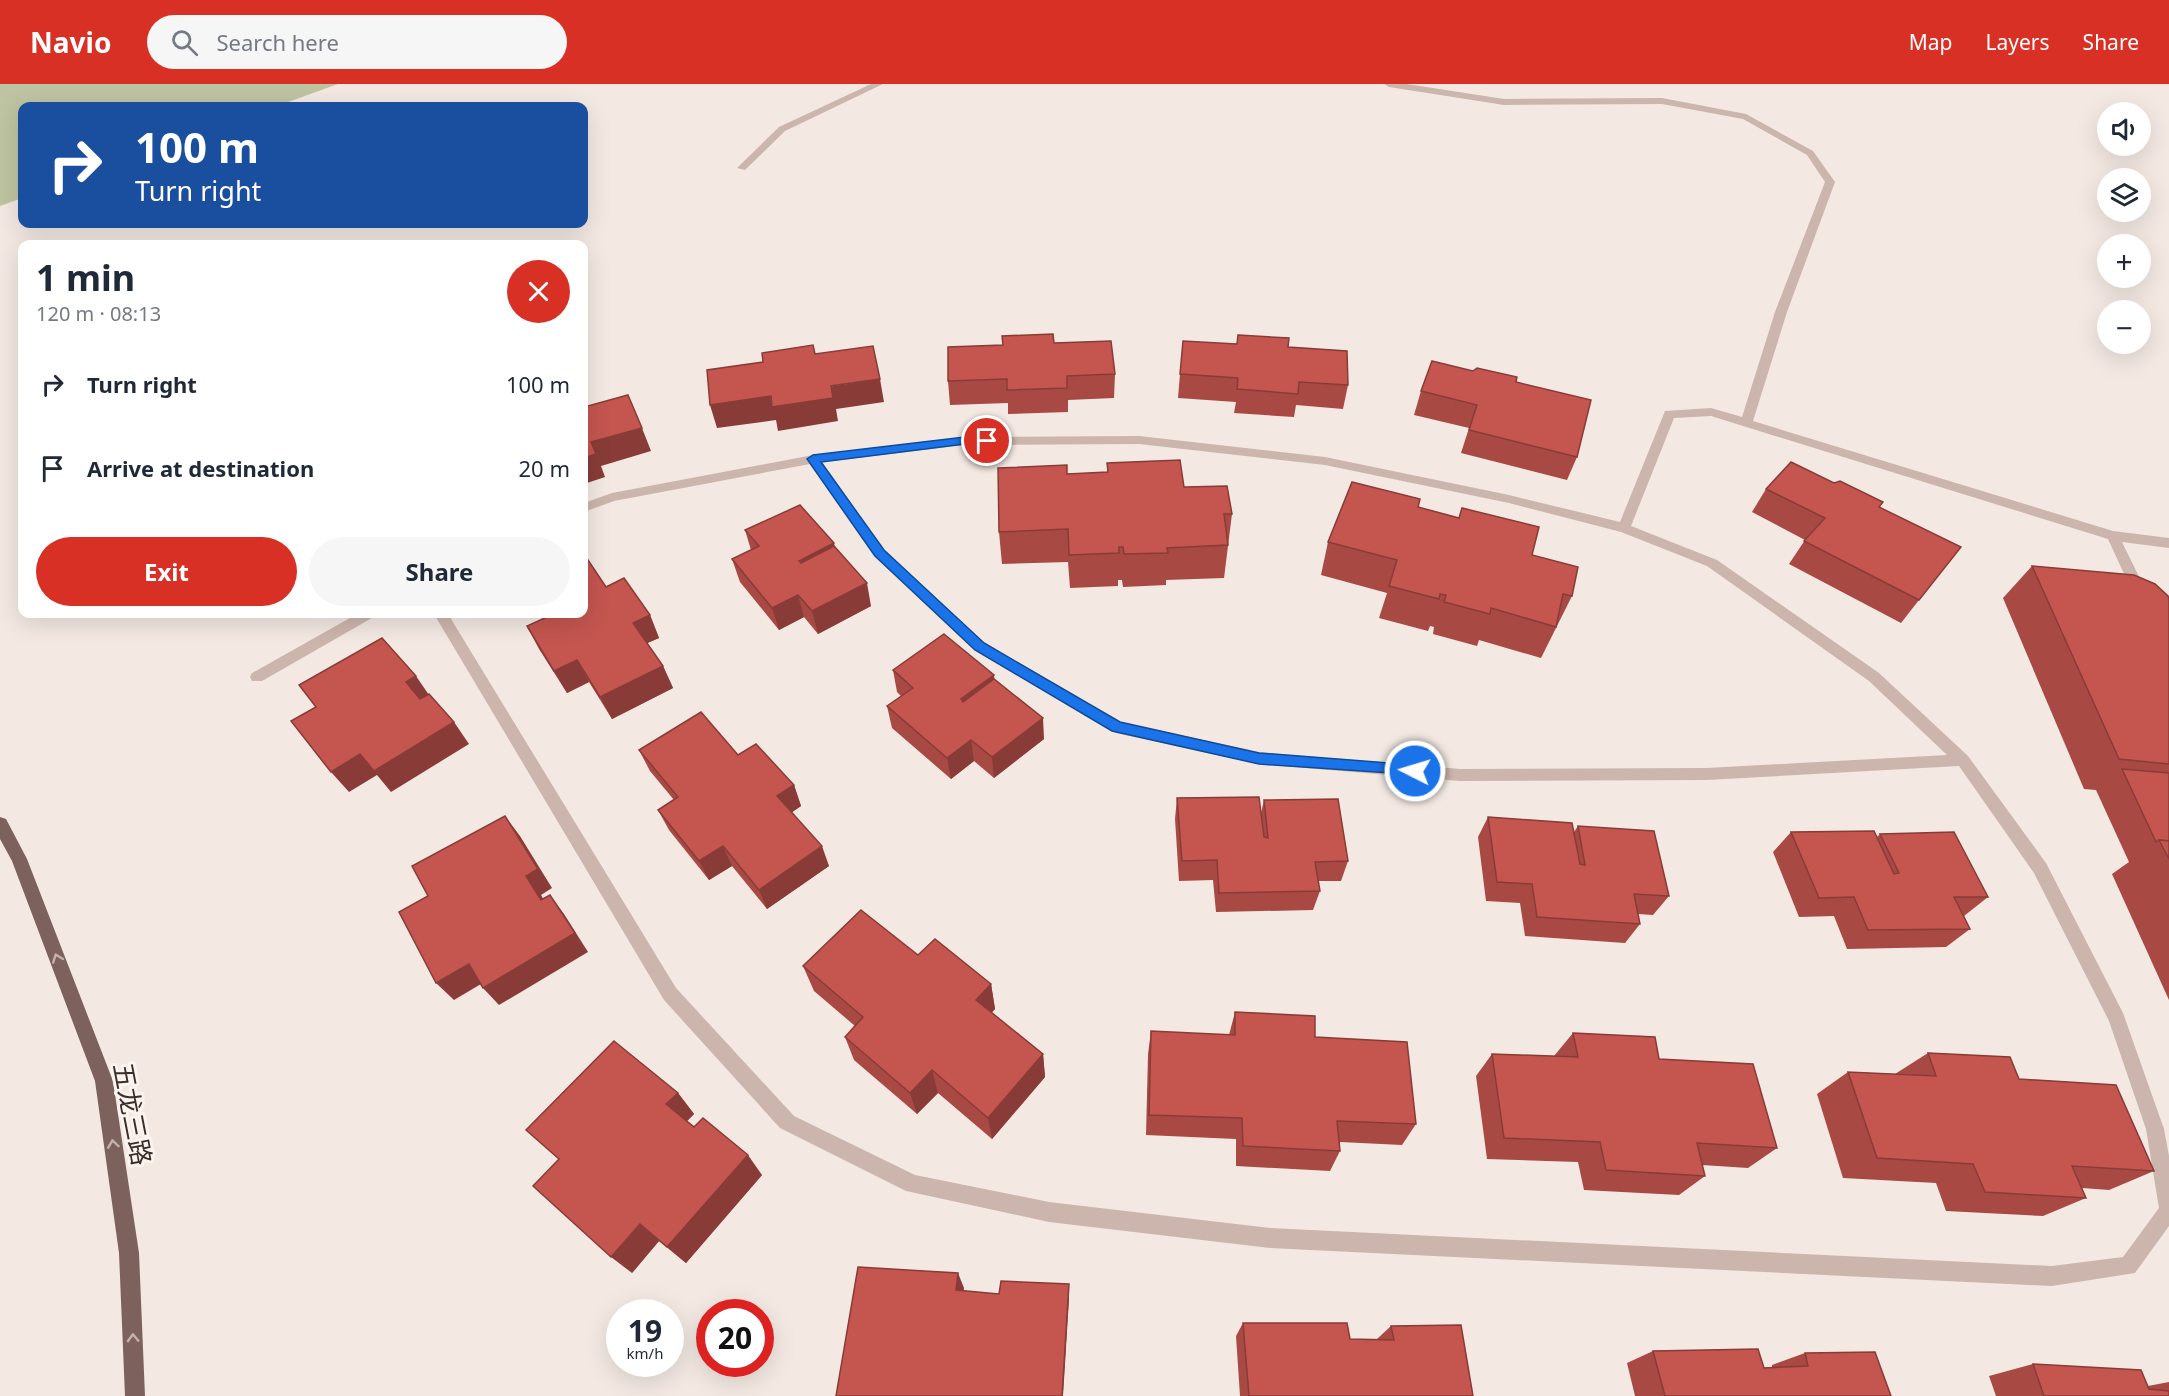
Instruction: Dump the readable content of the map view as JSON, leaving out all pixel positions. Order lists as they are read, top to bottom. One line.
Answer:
{"streets":{"main road":["五龙三路"]},"one_way":["五龙三路"],"page":{"header":"Navio","search":"Search here","nav":["Map","Layers","Share"],"map_buttons":["+","−"],"turn":["100 m","Turn right"],"heading":["1 min","120 m · 08:13"],"list":[{"name":"Turn right","value":"100 m"},{"name":"Arrive at destination","value":"20 m"}],"buttons":["Exit","Share"],"speed":"19 km/h","limit":"20"}}
